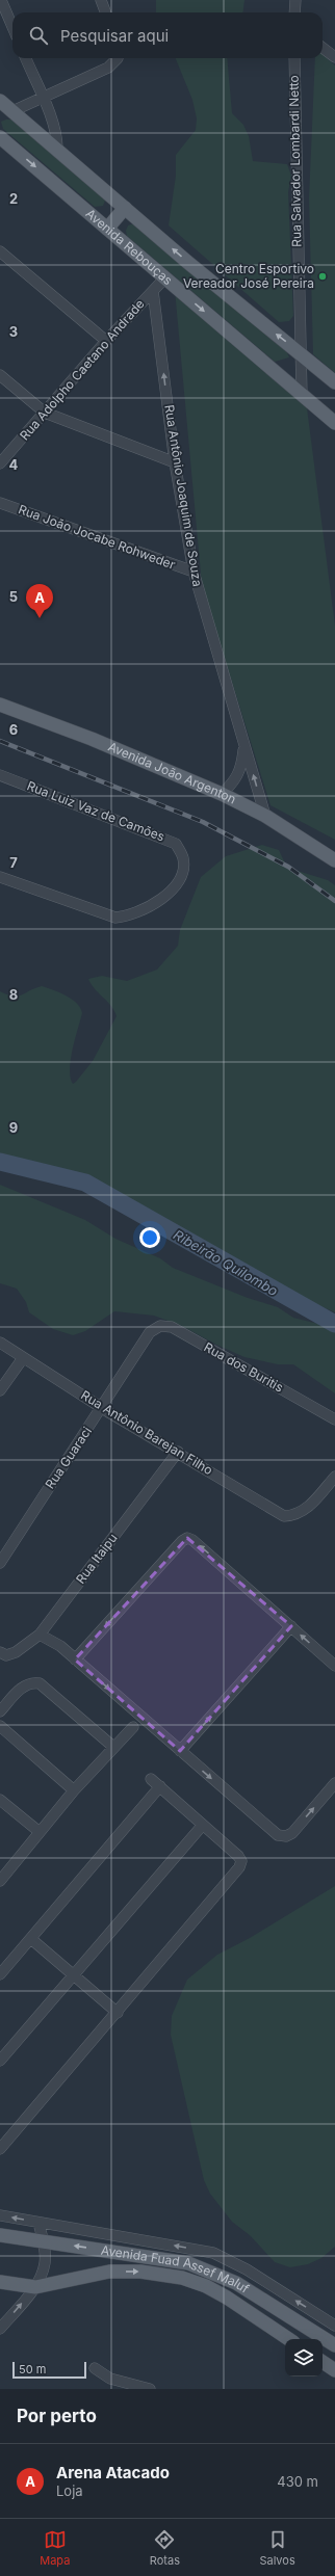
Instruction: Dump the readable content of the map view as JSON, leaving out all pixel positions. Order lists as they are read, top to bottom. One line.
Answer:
{"streets":{"main road":["Avenida Rebouças","Avenida João Argenton","Avenida Fuad Assef Maluf"],"street":["Rua Salvador Lombardi Netto","Rua Adolpho Caetano Andrade","Rua Antônio Joaquim de Souza","Rua João Jocabe Rohweder","Rua Luiz Vaz de Camões","Rua dos Buritis","Rua Antônio Barejan Filho","Rua Guaraci","Rua Itaipu"]},"crossings":[["Rua Salvador Lombardi Netto","Avenida Rebouças"],["Avenida Rebouças","Rua Adolpho Caetano Andrade"],["Rua Adolpho Caetano Andrade","Rua Antônio Joaquim de Souza"],["Rua Antônio Joaquim de Souza","Rua João Jocabe Rohweder"],["Rua Antônio Joaquim de Souza","Avenida João Argenton"],["Rua dos Buritis","Rua Guaraci"],["Rua Antônio Barejan Filho","Rua Guaraci"],["Rua Antônio Barejan Filho","Rua Itaipu"]],"one_way":["Rua Antônio Joaquim de Souza"],"water":["Ribeirão Quilombo"],"places":["Centro Esportivo Vereador José Pereira"],"scale_bar":"50 m","page":{"search":"Pesquisar aqui","pins":"A","scale":"50 m","heading":"Por perto","list":[{"mark":"A","name":"Arena Atacado","note":"Loja","value":"430 m"}],"nav":["Mapa","Rotas","Salvos"]},"grid":{"rows":["2","3","4","5","6","7","8","9"]}}
